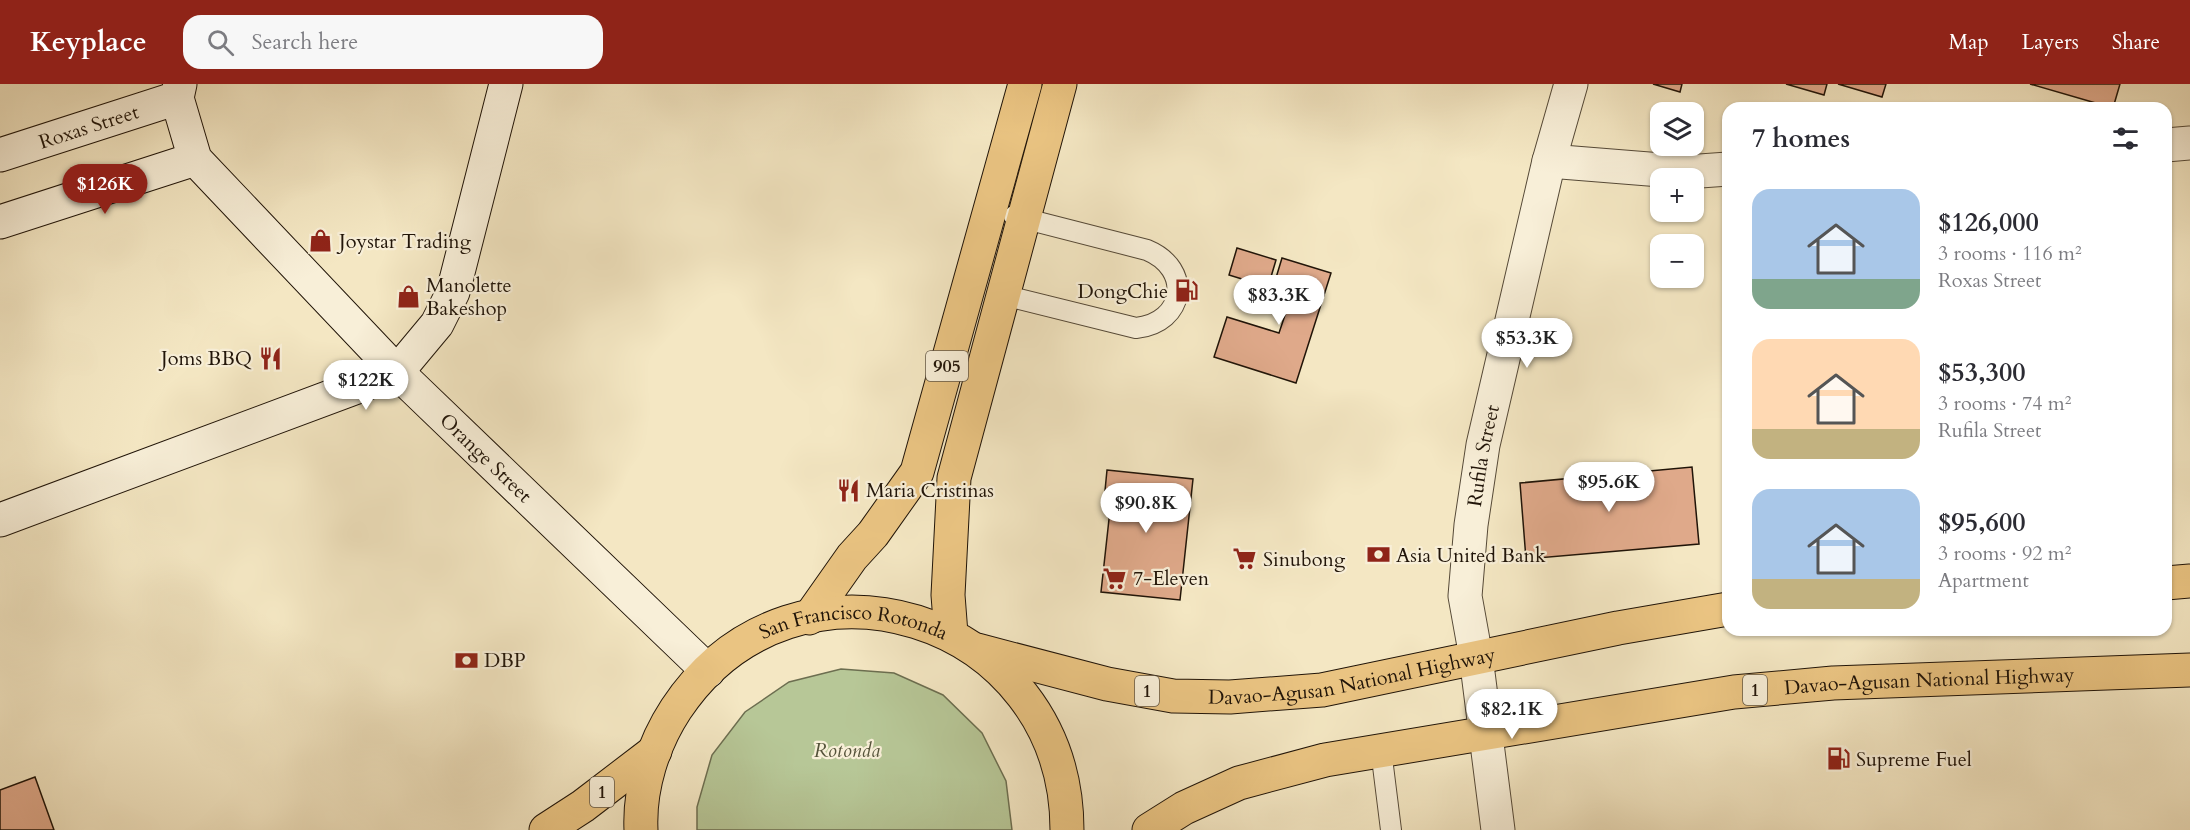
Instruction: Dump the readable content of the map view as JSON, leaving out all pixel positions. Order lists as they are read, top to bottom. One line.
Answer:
{"streets":{"main road":["905","San Francisco Rotonda","Davao-Agusan National Highway","1"],"street":["Roxas Street","Rufila Street","Orange Street"]},"crossings":[["905","San Francisco Rotonda"],["905","Davao-Agusan National Highway"],["Rufila Street","Davao-Agusan National Highway"],["Orange Street","San Francisco Rotonda"],["San Francisco Rotonda","Davao-Agusan National Highway"],["San Francisco Rotonda","1"]],"parks":["Rotonda"],"places":{"shop":["Joystar Trading","Manolette Bakeshop"],"fuel station":["DongChie","Supreme Fuel"],"restaurant":["Joms BBQ","Maria Cristinas"],"bank":["Asia United Bank","DBP"],"supermarket":["Sinubong","7-Eleven"]},"page":{"header":"Keyplace","search":"Search here","nav":["Map","Layers","Share"],"map_buttons":["+","−"],"heading":"7 homes","price":["$126K","$83.3K","$53.3K","$122K","$95.6K","$90.8K","$82.1K"],"list":[{"name":"$126,000","note":"3 rooms · 116 m² · Roxas Street"},{"name":"$53,300","note":"3 rooms · 74 m² · Rufila Street"},{"name":"$95,600","note":"3 rooms · 92 m² · Apartment"}]}}
